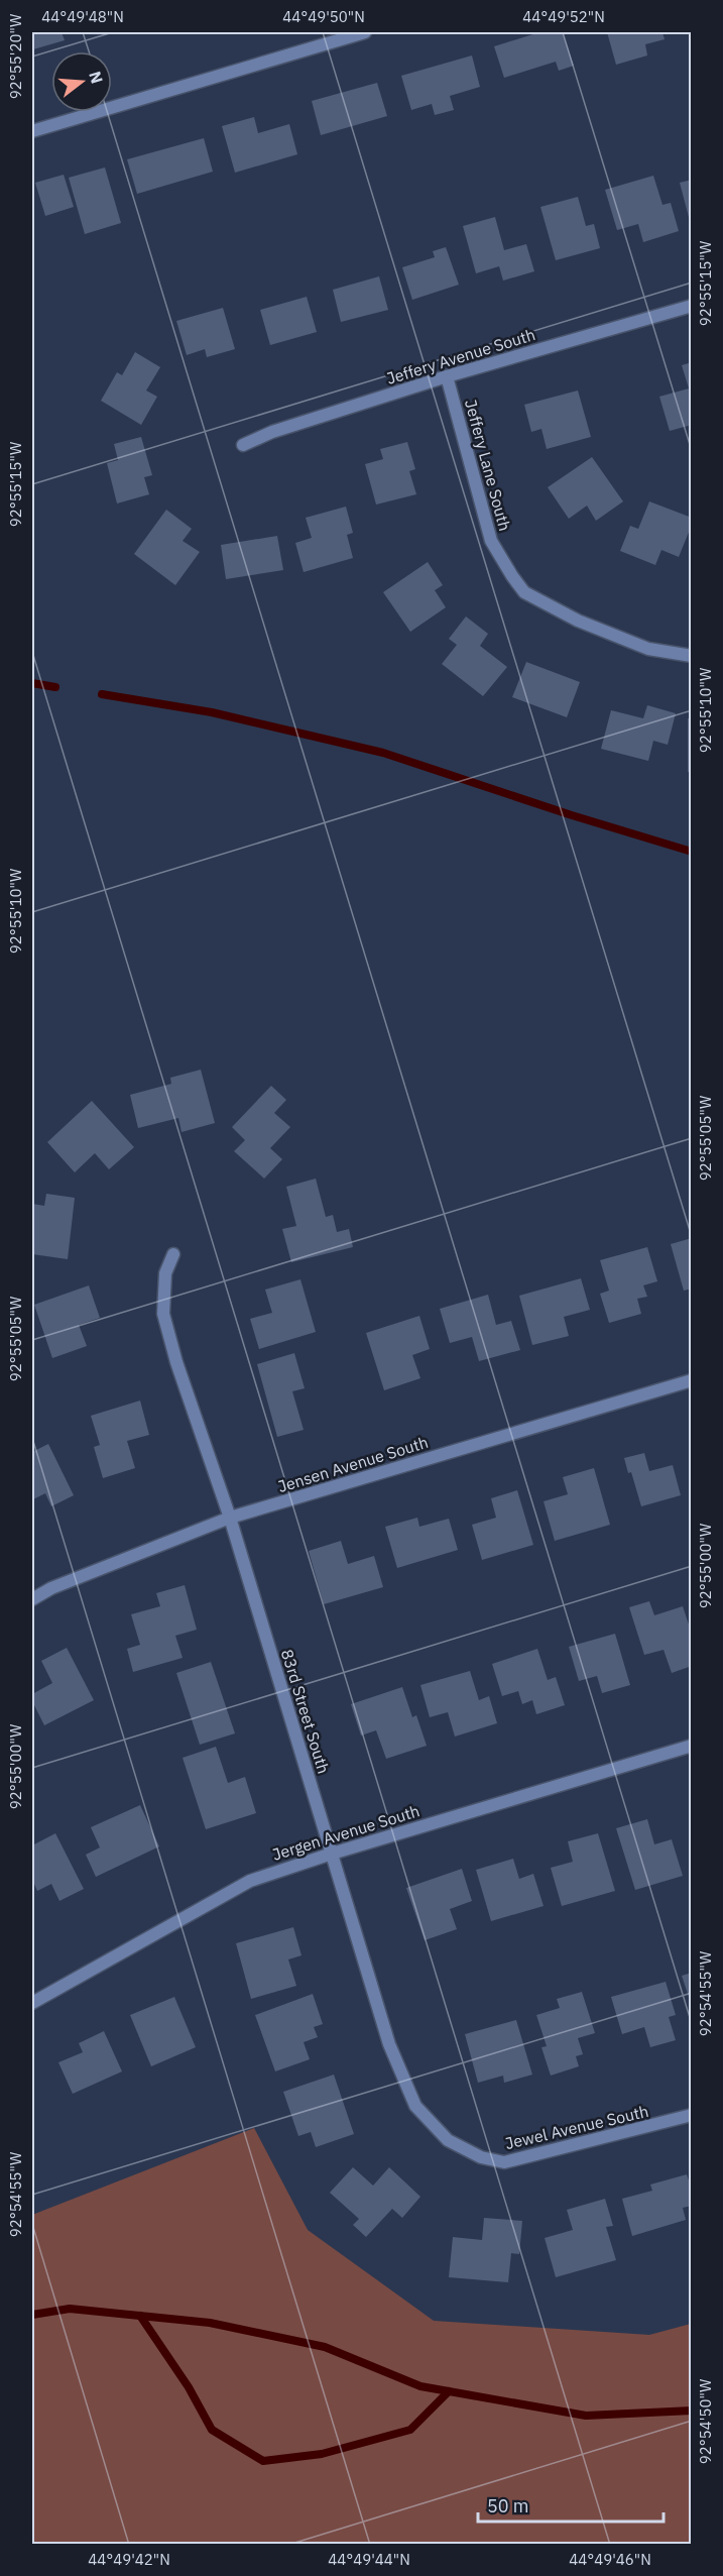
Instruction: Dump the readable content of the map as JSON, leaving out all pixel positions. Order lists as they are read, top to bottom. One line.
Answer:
{"streets":{"street":["Jeffery Avenue South","Jeffery Lane South","Jensen Avenue South","83rd Street South","Jergen Avenue South","Jewel Avenue South"]},"crossings":[["Jeffery Avenue South","Jeffery Lane South"],["Jensen Avenue South","83rd Street South"],["83rd Street South","Jergen Avenue South"],["83rd Street South","Jewel Avenue South"]],"scale_bar":"50 m","north":"right","coordinates":["44°49'48\"N","44°49'50\"N","44°49'52\"N","92°55'20\"W","92°55'15\"W","92°55'10\"W","92°55'05\"W","92°55'00\"W","92°54'55\"W","92°54'50\"W","44°49'42\"N","44°49'44\"N","44°49'46\"N"]}
